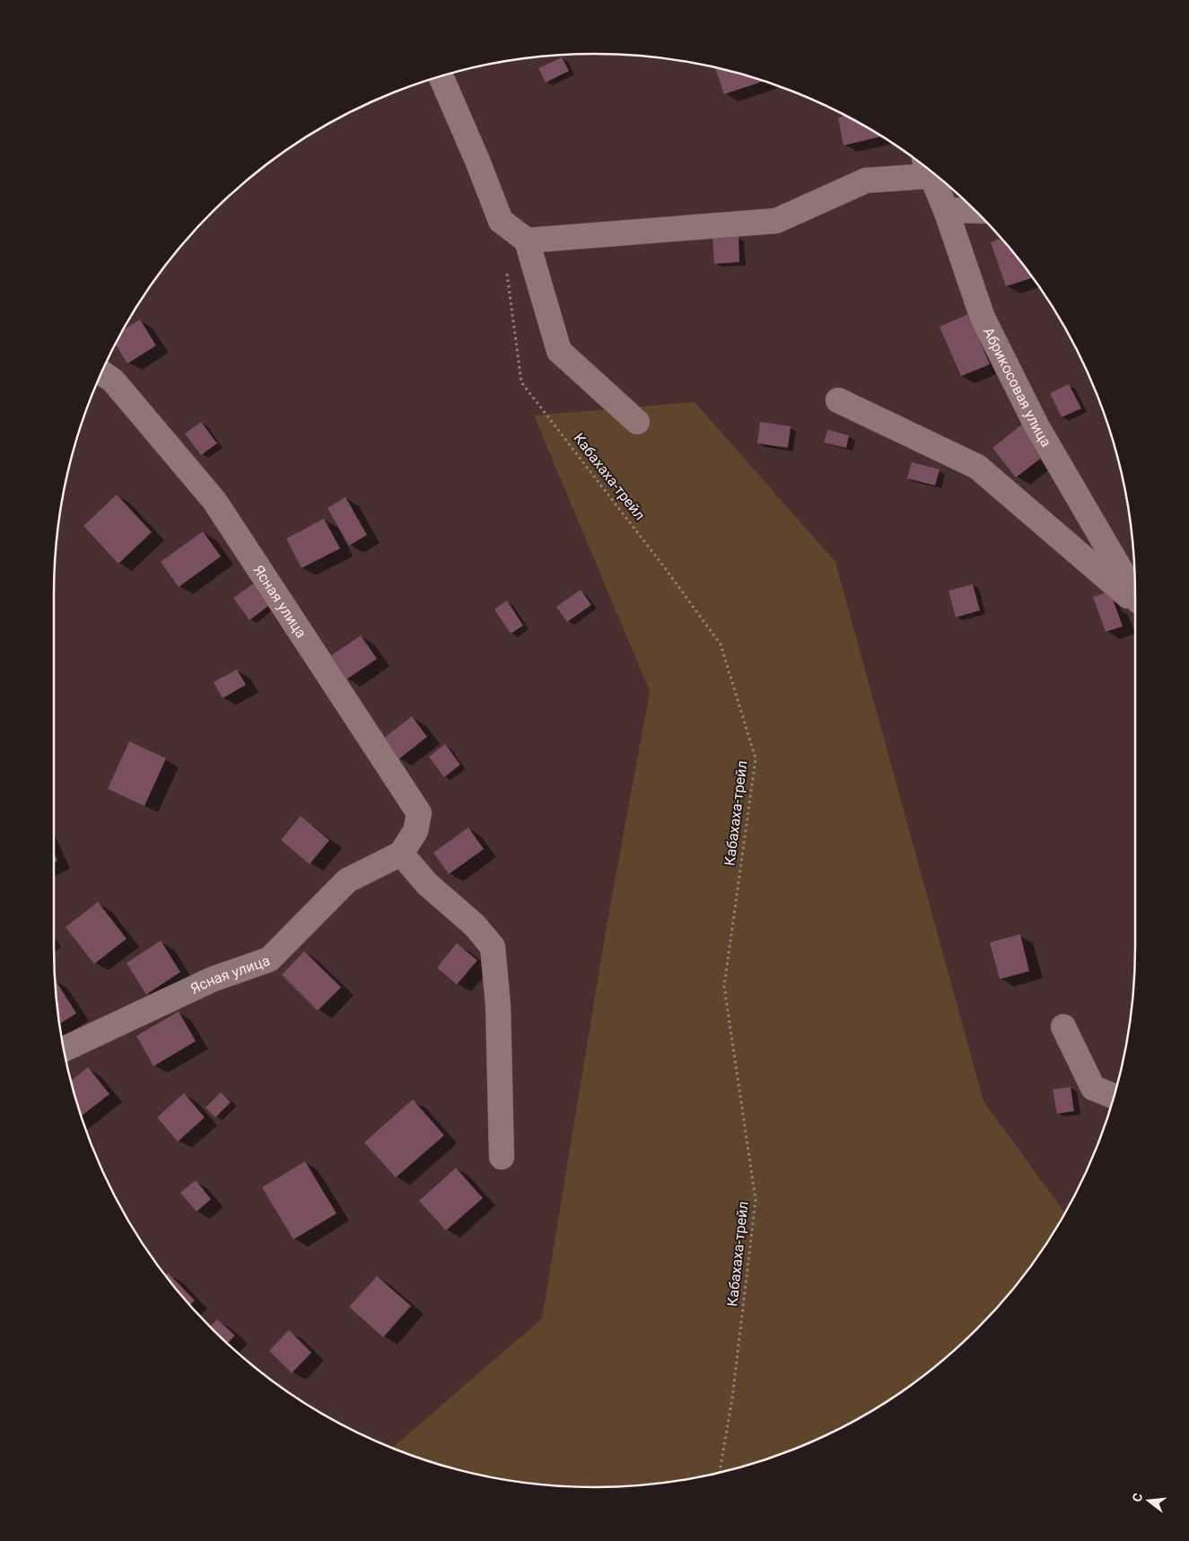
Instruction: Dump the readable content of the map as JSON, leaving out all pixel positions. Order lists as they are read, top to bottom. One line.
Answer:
{"streets":{"street":["Абрикосовая улица","Ясная улица"],"path":["Кабахаха-трейл"]},"north":"left"}
